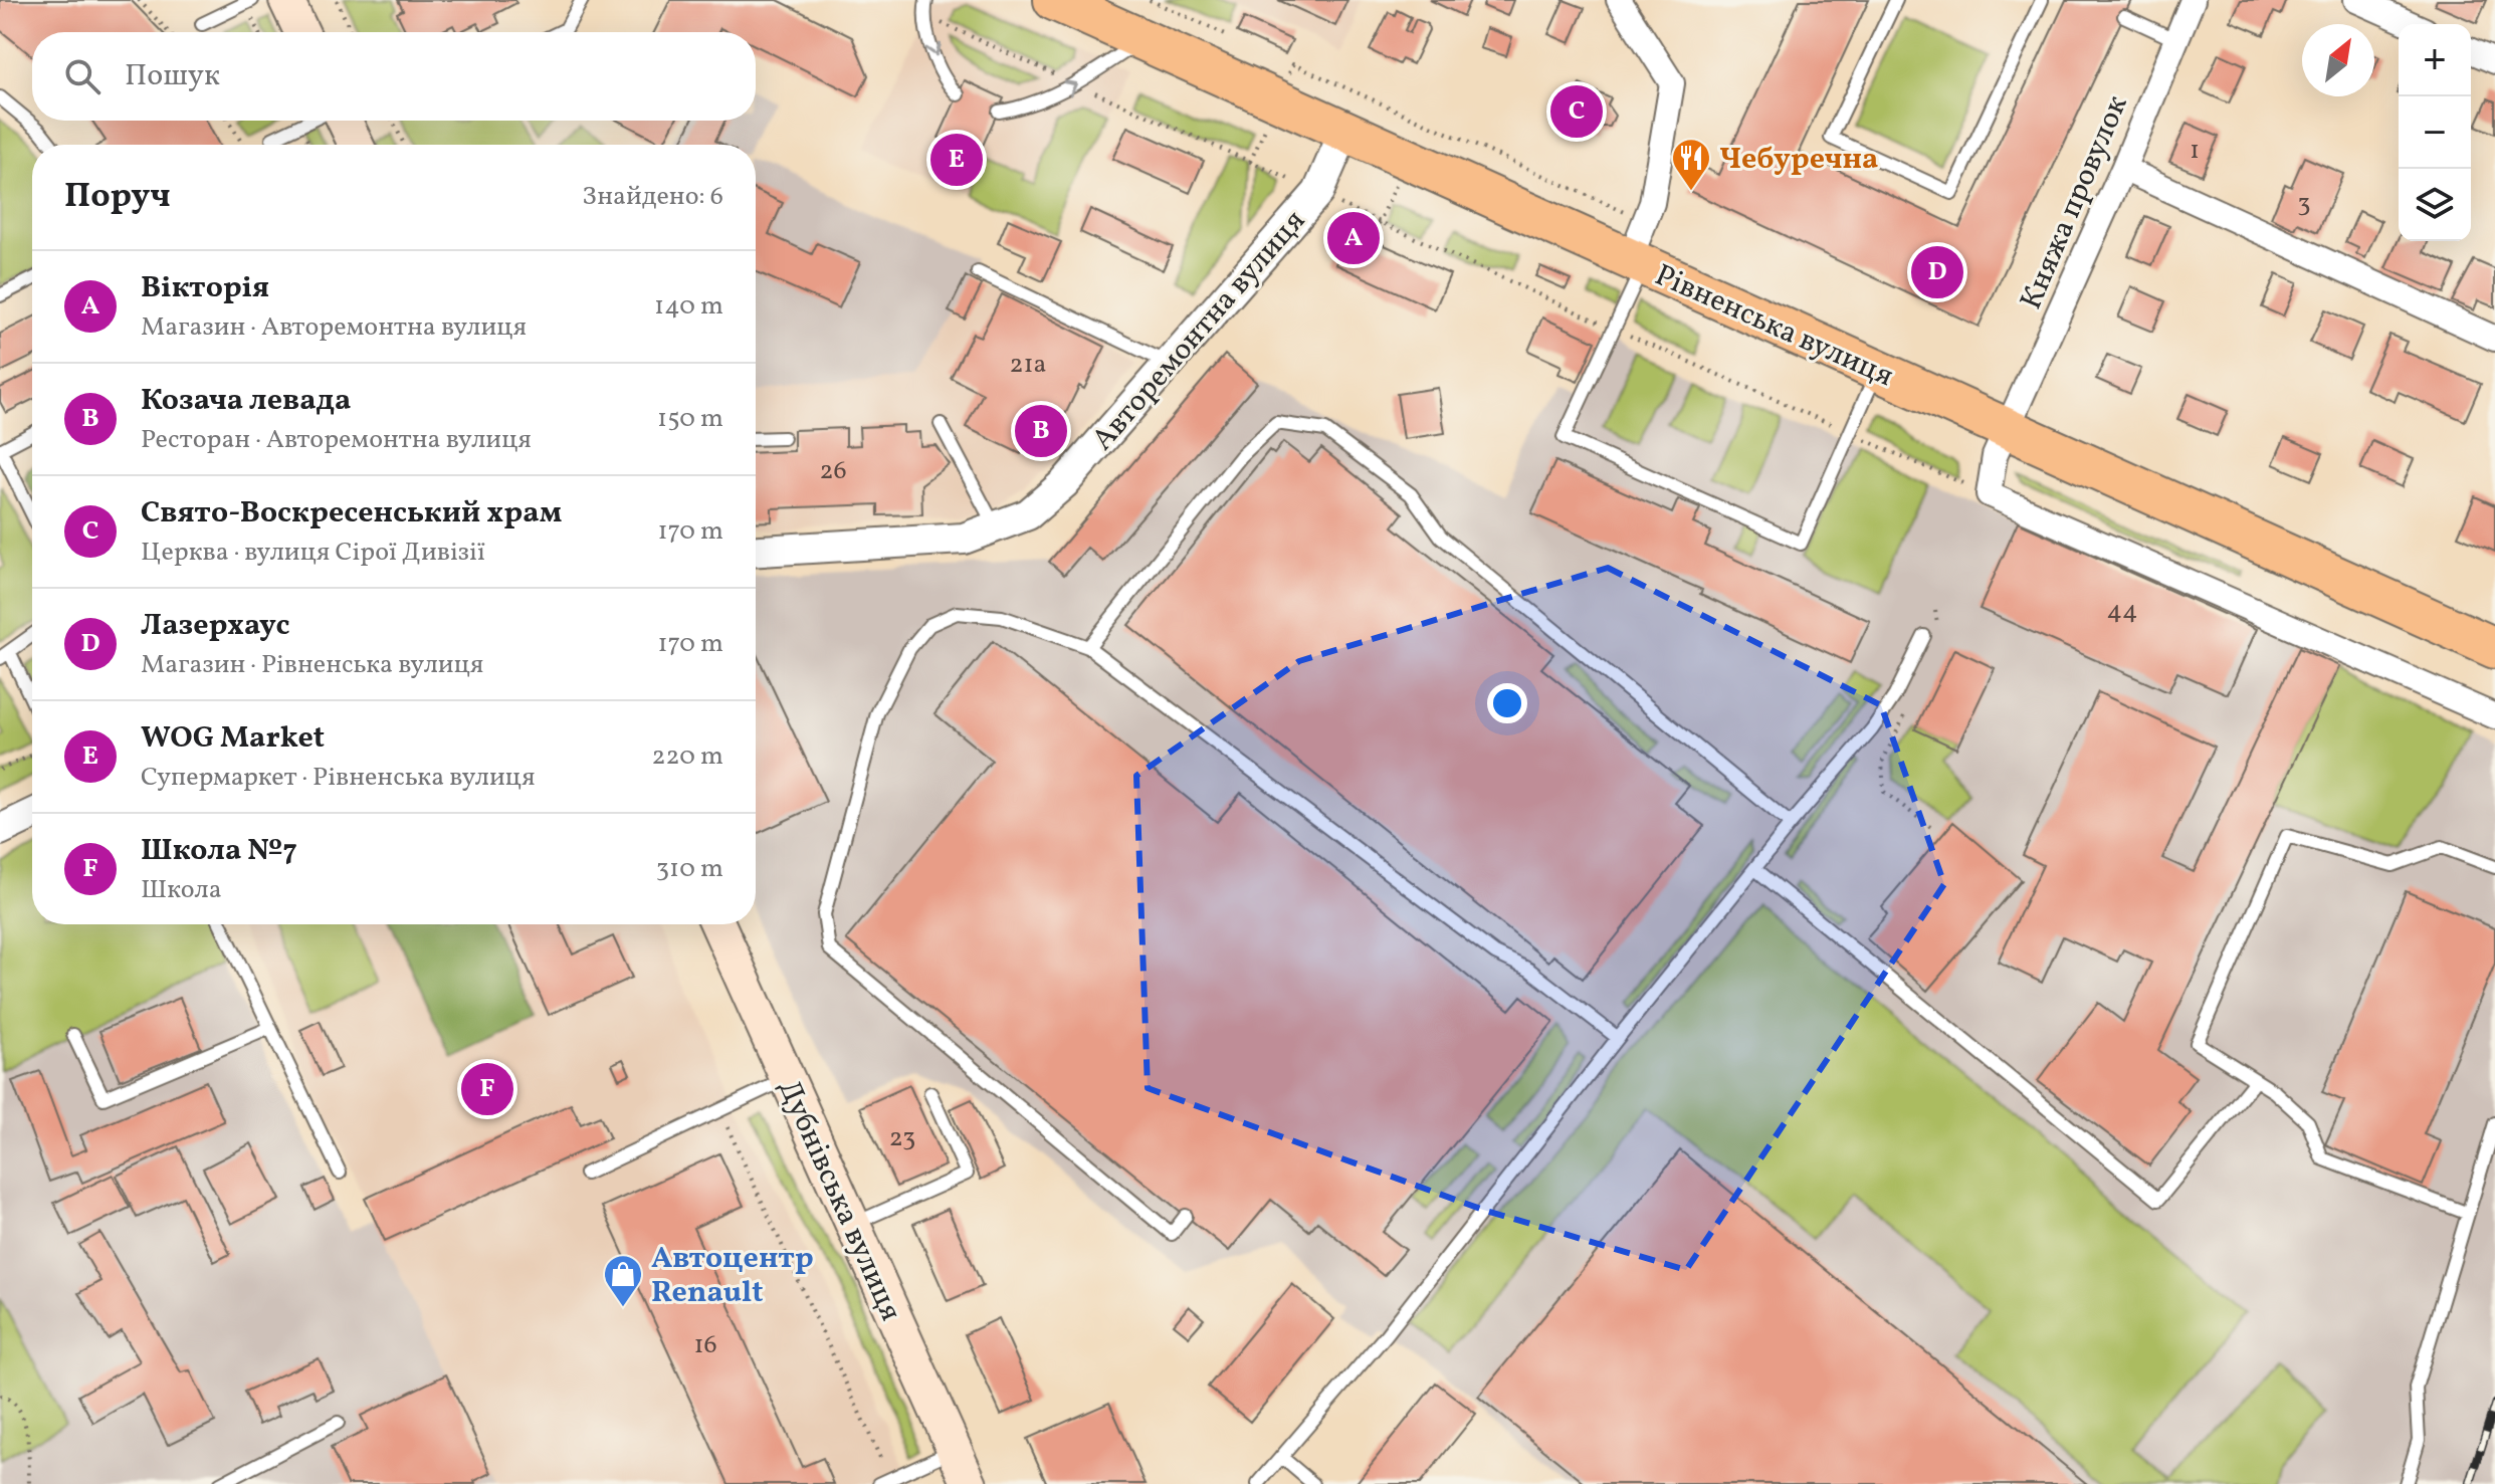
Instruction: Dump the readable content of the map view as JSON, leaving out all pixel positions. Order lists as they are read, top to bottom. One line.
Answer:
{"streets":{"main road":["Рівненська вулиця","Дубнівська вулиця"],"street":["Княжа провулок","Авторемонтна вулиця"]},"crossings":[["Княжа провулок","Рівненська вулиця"],["Рівненська вулиця","Авторемонтна вулиця"]],"places":{"restaurant":["Чебуречна"],"shop":["Автоцентр Renault"]},"house_numbers":["1","3","21а","26","44","23","16"],"north":"top right","page":{"map_buttons":["+","−"],"search":"Пошук","pins":["C","E","A","D","B","F"],"heading":["Поруч","Знайдено: 6"],"list":[{"mark":"A","name":"Вікторія","note":"Магазин · Авторемонтна вулиця","value":"140 m"},{"mark":"B","name":"Козача левада","note":"Ресторан · Авторемонтна вулиця","value":"150 m"},{"mark":"C","name":"Свято-Воскресенський храм","note":"Церква · вулиця Сірої Дивізії","value":"170 m"},{"mark":"D","name":"Лазерхаус","note":"Магазин · Рівненська вулиця","value":"170 m"},{"mark":"E","name":"WOG Market","note":"Супермаркет · Рівненська вулиця","value":"220 m"},{"mark":"F","name":"Школа №7","note":"Школа","value":"310 m"}]}}
